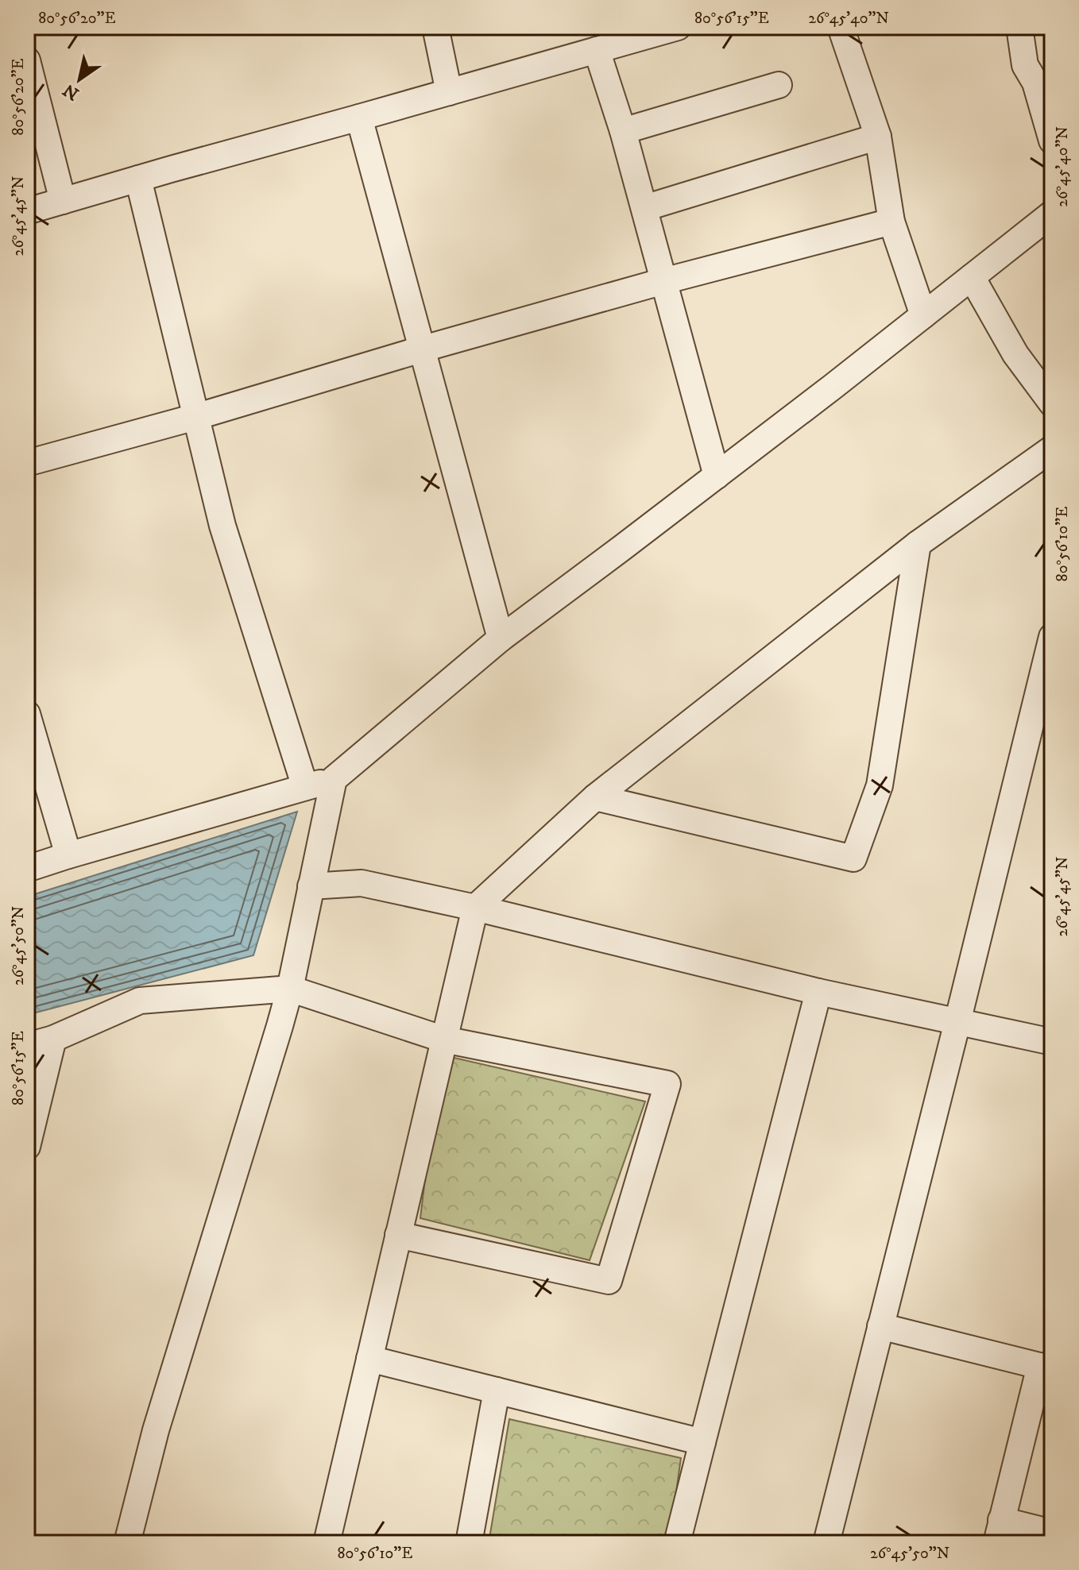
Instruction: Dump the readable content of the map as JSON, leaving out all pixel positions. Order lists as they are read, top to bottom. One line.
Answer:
{"north":"bottom left","coordinates":["80°56'20\"E","80°56'15\"E","26°45'40\"N","26°45'45\"N","80°56'10\"E","26°45'50\"N"]}
